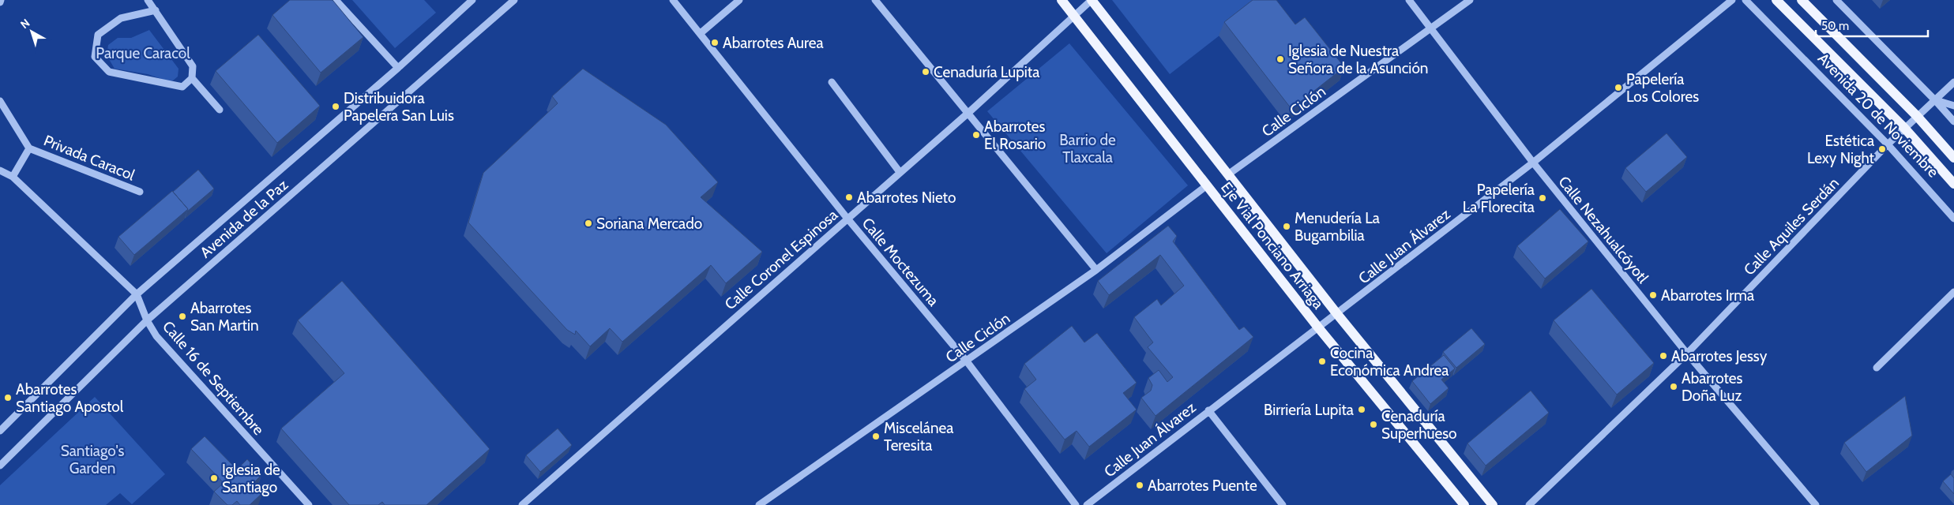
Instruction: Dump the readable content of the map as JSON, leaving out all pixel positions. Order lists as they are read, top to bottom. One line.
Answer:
{"streets":{"main road":["Avenida 20 de Noviembre","Eje Vial Ponciano Arriaga"],"street":["Calle Ciclón","Privada Caracol","Avenida de la Paz","Calle Aquiles Serdán","Calle Nezahualcóyotl","Calle Juan Álvarez","Calle Coronel Espinosa","Calle Moctezuma","Calle 16 de Septiembre"]},"crossings":[["Calle Ciclón","Calle Nezahualcóyotl"],["Calle Ciclón","Eje Vial Ponciano Arriaga"],["Calle Ciclón","Calle Moctezuma"],["Avenida 20 de Noviembre","Calle Aquiles Serdán"],["Privada Caracol","Calle 16 de Septiembre"],["Avenida de la Paz","Calle 16 de Septiembre"],["Calle Aquiles Serdán","Calle Nezahualcóyotl"],["Calle Nezahualcóyotl","Calle Juan Álvarez"],["Eje Vial Ponciano Arriaga","Calle Juan Álvarez"],["Eje Vial Ponciano Arriaga","Calle Coronel Espinosa"],["Calle Coronel Espinosa","Calle Moctezuma"]],"parks":["Parque Caracol","Barrio de Tlaxcala","Santiago's Garden"],"places":["Abarrotes Aurea","Iglesia de Nuestra Señora de la Asunción","Cenaduría Lupita","Papelería Los Colores","Distribuidora Papelera San Luis","Abarrotes El Rosario","Estética Lexy Night","Abarrotes Nieto","Papelería La Florecita","Soriana Mercado","Menudería La Bugambilia","Abarrotes Irma","Abarrotes San Martin","Abarrotes Jessy","Cocina Económica Andrea","Abarrotes Doña Luz","Abarrotes Santiago Apostol","Birriería Lupita","Cenaduría Superhueso","Miscelánea Teresita","Iglesia de Santiago","Abarrotes Puente"],"scale_bar":"50 m","north":"top left"}
